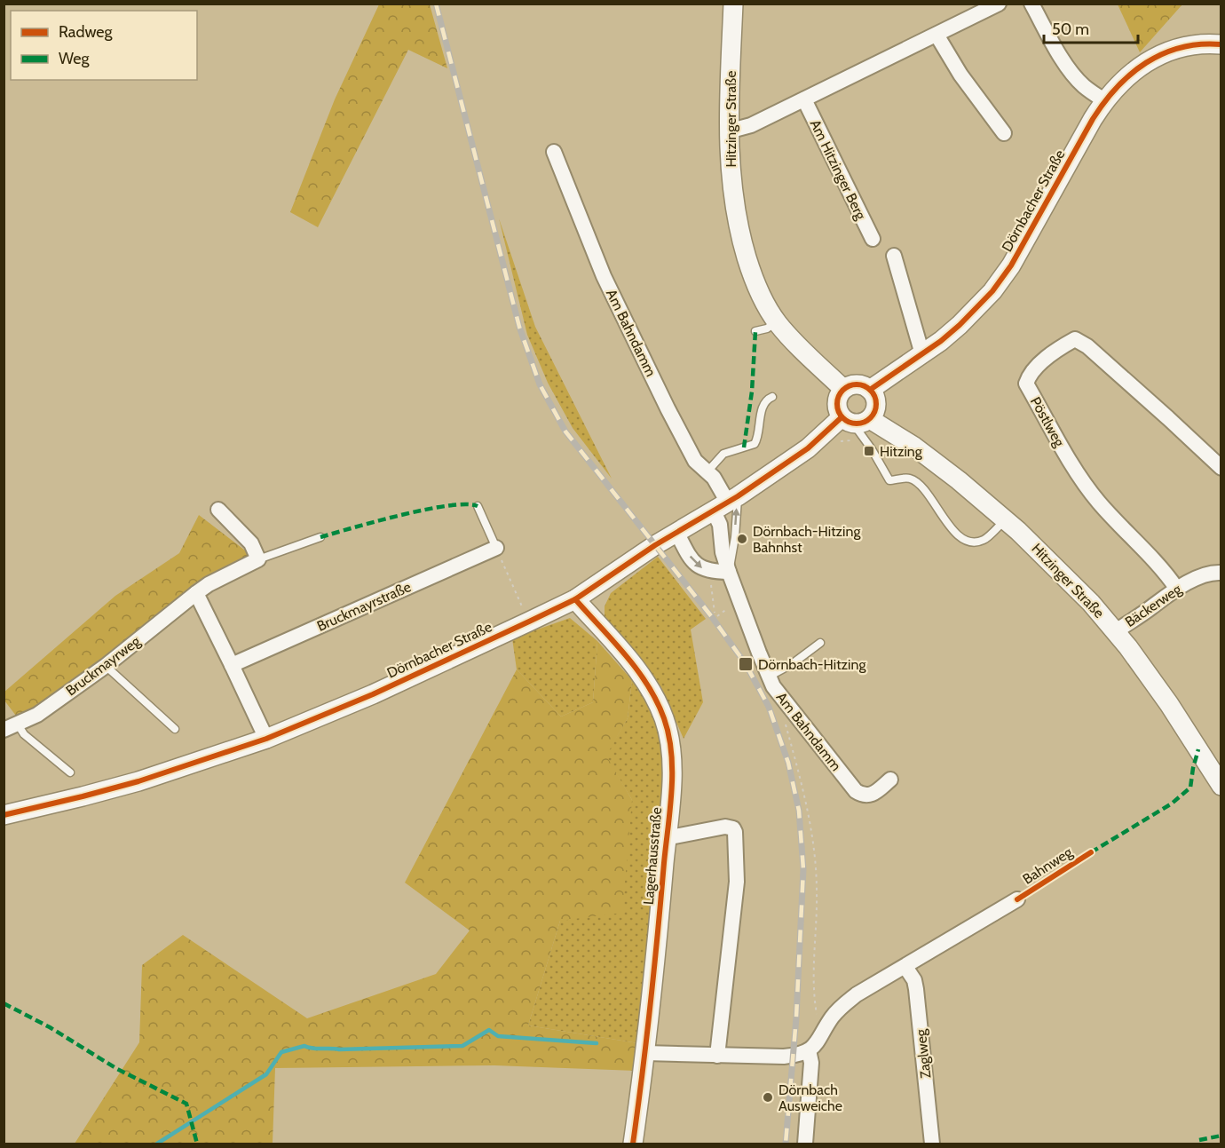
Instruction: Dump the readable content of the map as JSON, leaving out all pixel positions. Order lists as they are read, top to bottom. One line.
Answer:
{"streets":{"street":["Hitzinger Straße","Am Hitzinger Berg","Dörnbacher Straße","Am Bahndamm","Pöstlweg","Bäckerweg","Bruckmayrstraße","Bruckmayrweg","Lagerhausstraße","Bahnweg","Zaglweg"]},"crossings":[["Hitzinger Straße","Dörnbacher Straße"],["Hitzinger Straße","Bäckerweg"],["Dörnbacher Straße","Am Bahndamm"],["Dörnbacher Straße","Lagerhausstraße"],["Pöstlweg","Bäckerweg"],["Bahnweg","Zaglweg"]],"places":{"transit":["Hitzing","Dörnbach-Hitzing"],"other":["Dörnbach-Hitzing Bahnhst","Dörnbach Ausweiche"]},"legend":["Radweg","Weg"],"scale_bar":"50 m"}
